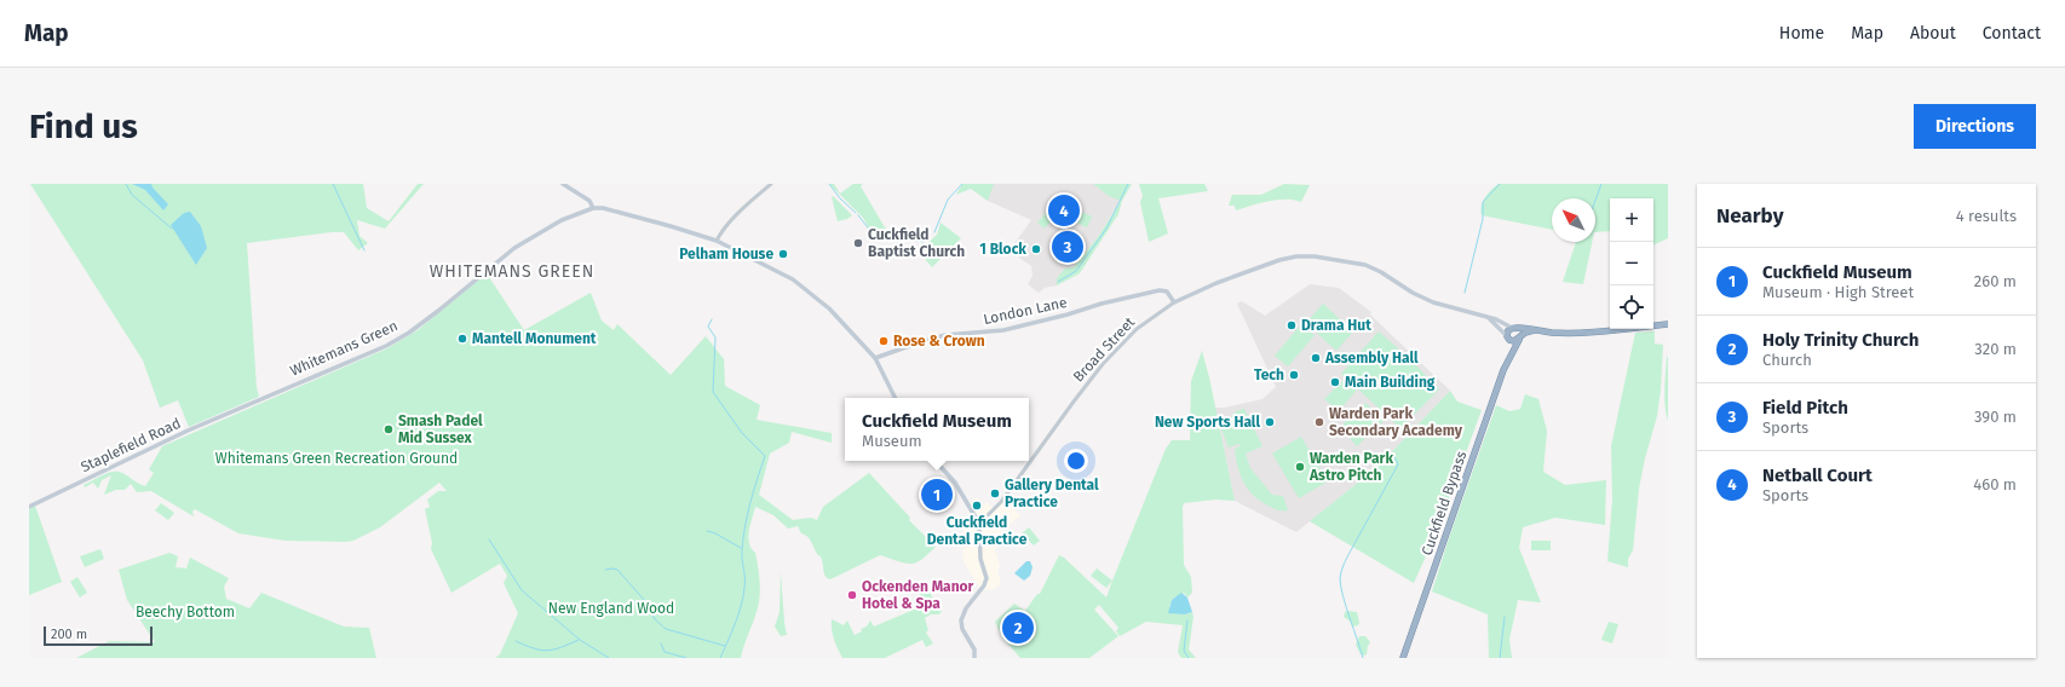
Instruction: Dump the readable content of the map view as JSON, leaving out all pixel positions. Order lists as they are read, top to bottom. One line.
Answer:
{"streets":{"highway":["Cuckfield Bypass"],"main road":["London Lane","Whitemans Green","Broad Street","Staplefield Road"]},"crossings":[["London Lane","Broad Street"],["Whitemans Green","Staplefield Road"]],"districts":["WHITEMANS GREEN"],"parks":["Whitemans Green Recreation Ground","New England Wood","Beechy Bottom"],"places":["Cuckfield Baptist Church","1 Block","Pelham House","Drama Hut","Mantell Monument","Rose & Crown","Assembly Hall","Tech","Main Building","New Sports Hall","Warden Park Secondary Academy","Smash Padel Mid Sussex","Warden Park Astro Pitch","Gallery Dental Practice","Cuckfield Dental Practice","Ockenden Manor Hotel & Spa"],"scale_bar":"200 m","north":"top left","page":{"header":"Map","nav":["Home","Map","About","Contact"],"buttons":"Directions","title":"Find us","heading":["Nearby","4 results"],"pins":["4","3","1","2"],"map_buttons":["+","−"],"list":[{"mark":"1","name":"Cuckfield Museum","note":"Museum · High Street","value":"260 m"},{"mark":"2","name":"Holy Trinity Church","note":"Church","value":"320 m"},{"mark":"3","name":"Field Pitch","note":"Sports","value":"390 m"},{"mark":"4","name":"Netball Court","note":"Sports","value":"460 m"}],"popup":["Cuckfield Museum","Museum"],"scale":"200 m"}}
